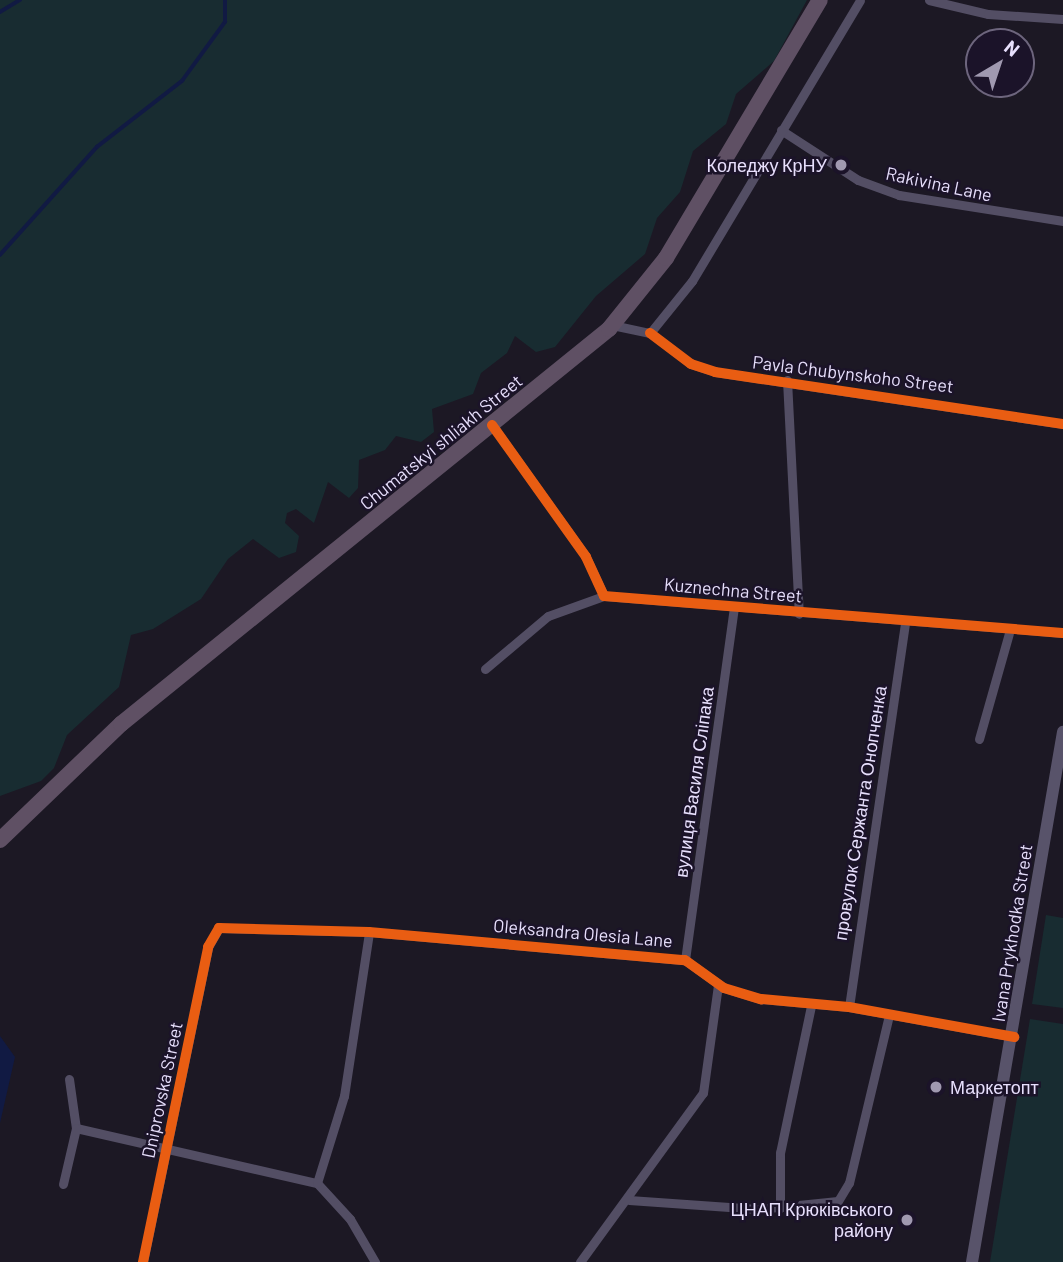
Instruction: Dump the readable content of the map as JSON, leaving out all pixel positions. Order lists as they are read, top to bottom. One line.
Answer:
{"streets":{"highway":["Chumatskyi shliakh Street"],"main road":["Ivana Prykhodka Street"],"street":["Rakivina Lane","Pavla Chubynskoho Street","Kuznechna Street","вулиця Василя Сліпака","провулок Сержанта Онопченка","Oleksandra Olesia Lane","Dniprovska Street"]},"crossings":[["Kuznechna Street","вулиця Василя Сліпака"],["Kuznechna Street","провулок Сержанта Онопченка"],["вулиця Василя Сліпака","Oleksandra Olesia Lane"],["провулок Сержанта Онопченка","Oleksandra Olesia Lane"],["Oleksandra Olesia Lane","Ivana Prykhodka Street"],["Oleksandra Olesia Lane","Dniprovska Street"]],"places":["Коледжу КрНУ","Маркетопт","ЦНАП Крюківського району"],"north":"top right"}
